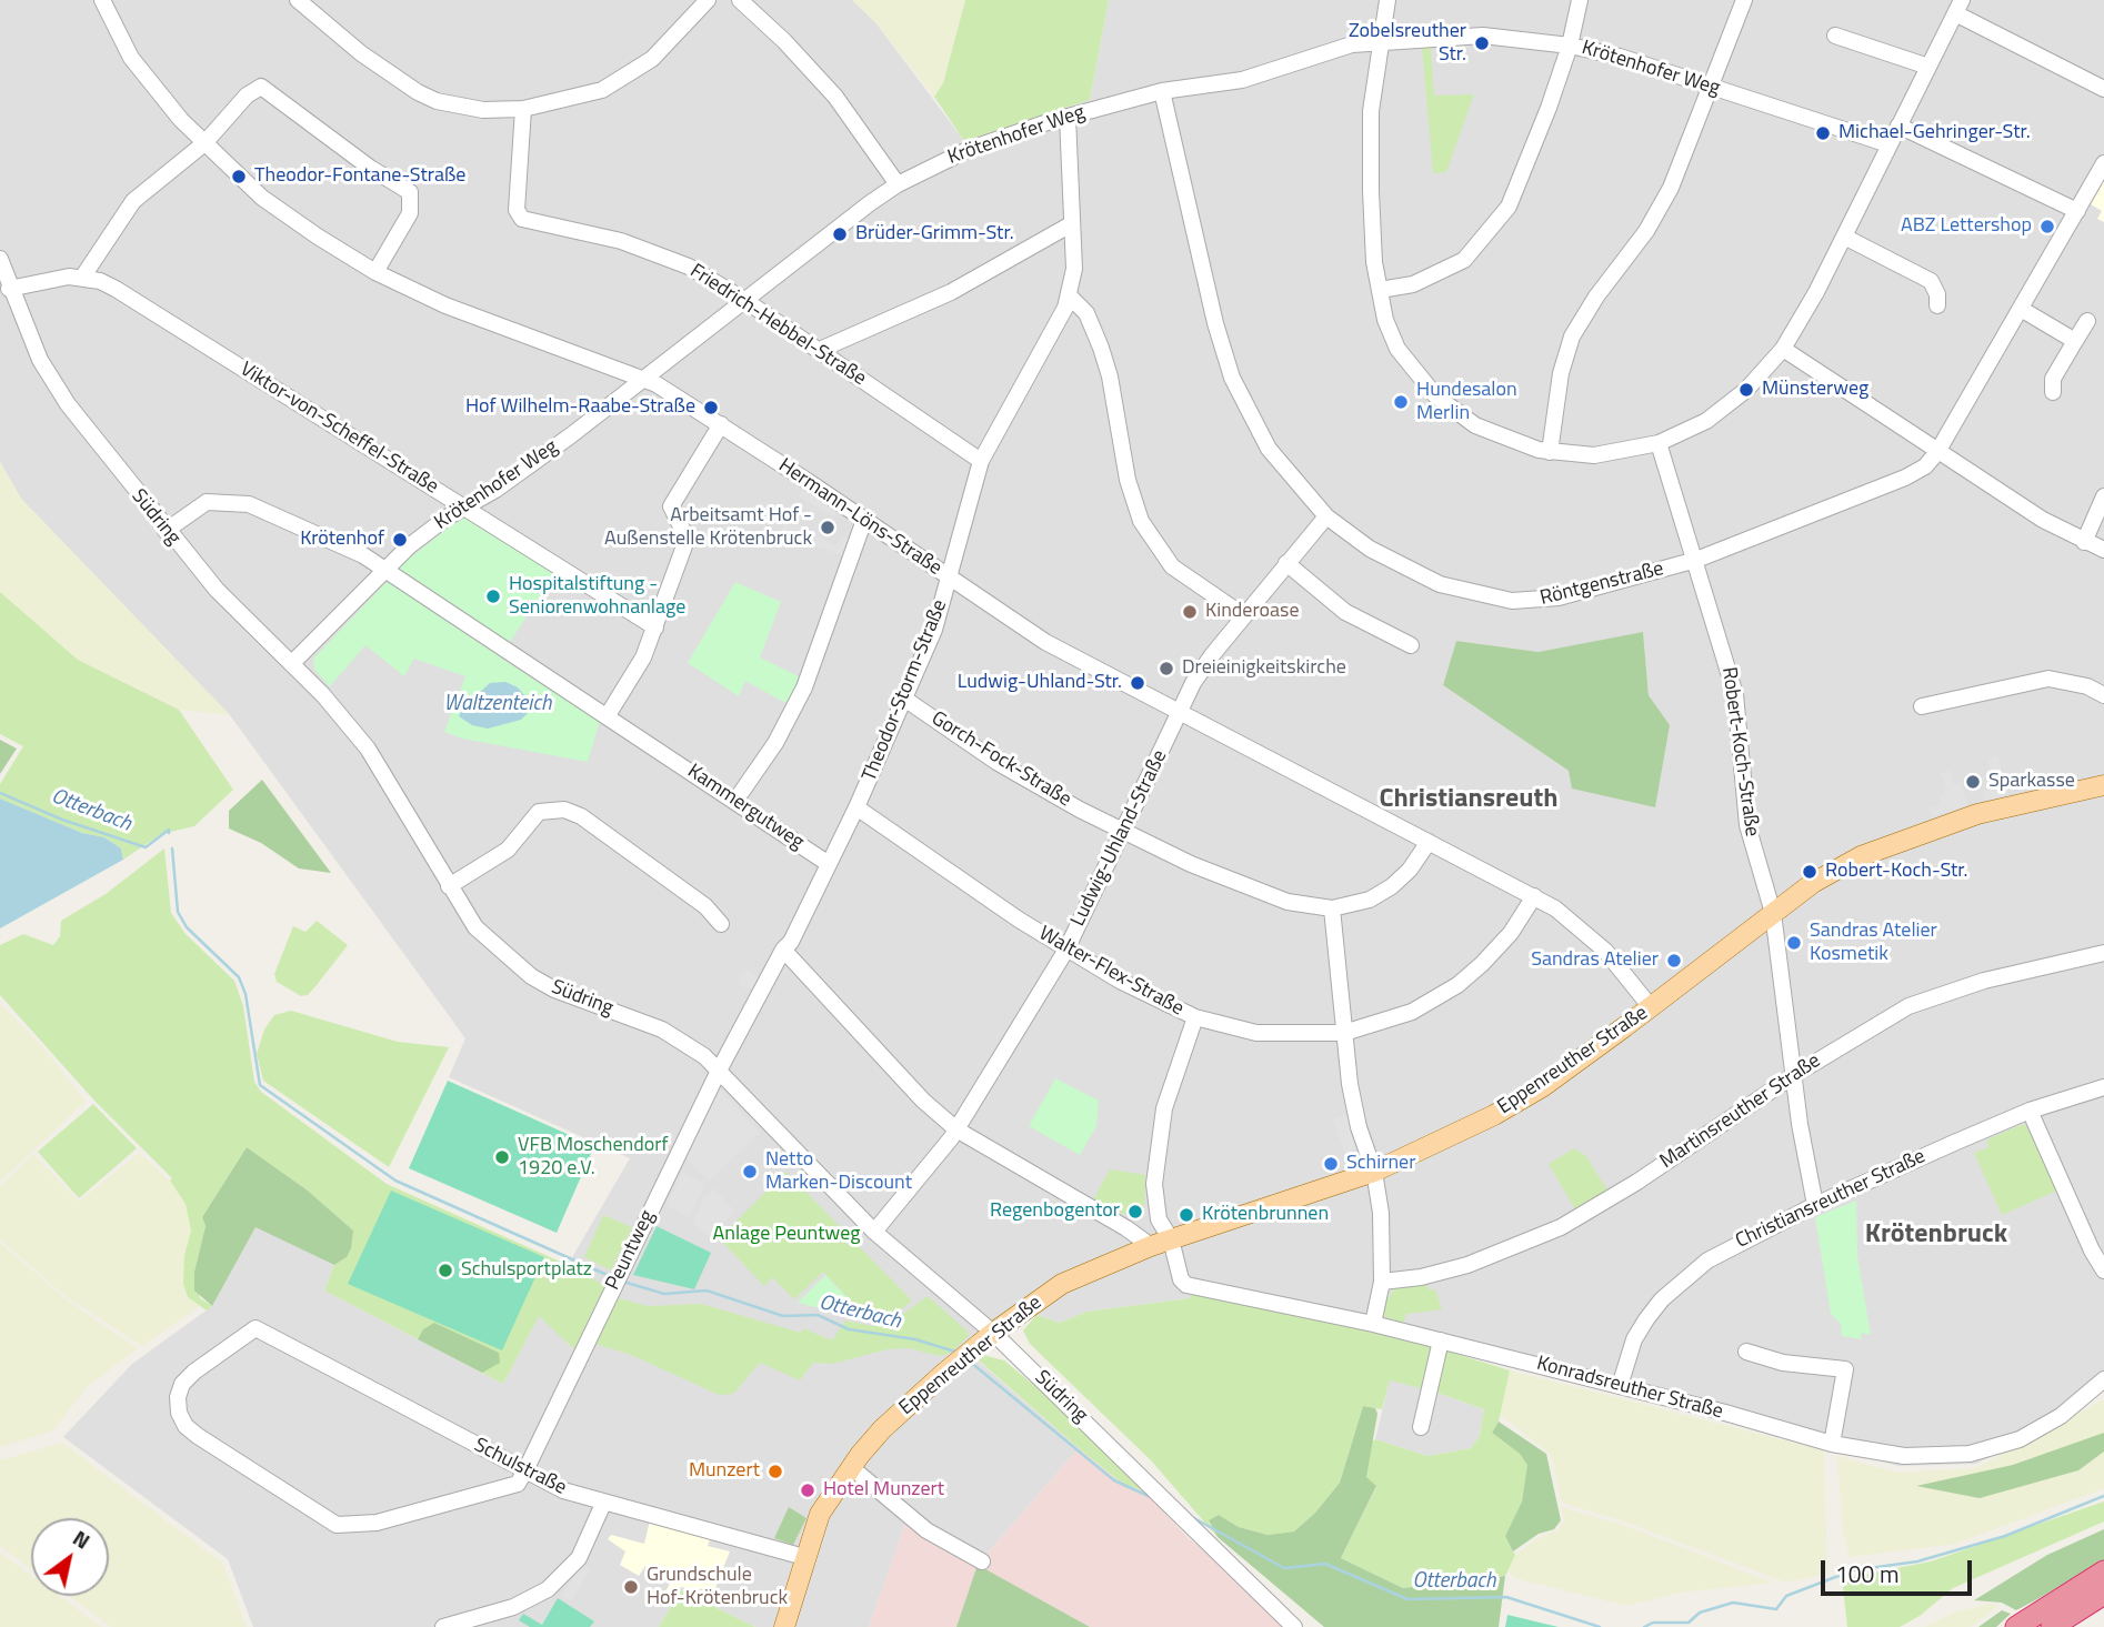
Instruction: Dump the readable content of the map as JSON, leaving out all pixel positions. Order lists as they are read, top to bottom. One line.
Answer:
{"streets":{"main road":["Eppenreuther Straße"],"street":["Krötenhofer Weg","Friedrich-Hebbel-Straße","Viktor-von-Scheffel-Straße","Südring","Hermann-Löns-Straße","Röntgenstraße","Theodor-Storm-Straße","Robert-Koch-Straße","Gorch-Fock-Straße","Kammergutweg","Ludwig-Uhland-Straße","Walter-Flex-Straße","Martinsreuther Straße","Christiansreuther Straße","Peuntweg","Konradsreuther Straße","Schulstraße"]},"crossings":[["Krötenhofer Weg","Friedrich-Hebbel-Straße"],["Krötenhofer Weg","Viktor-von-Scheffel-Straße"],["Krötenhofer Weg","Südring"],["Krötenhofer Weg","Hermann-Löns-Straße"],["Krötenhofer Weg","Röntgenstraße"],["Krötenhofer Weg","Theodor-Storm-Straße"],["Krötenhofer Weg","Kammergutweg"],["Friedrich-Hebbel-Straße","Theodor-Storm-Straße"],["Viktor-von-Scheffel-Straße","Südring"],["Südring","Kammergutweg"],["Südring","Ludwig-Uhland-Straße"],["Südring","Eppenreuther Straße"],["Südring","Peuntweg"],["Hermann-Löns-Straße","Theodor-Storm-Straße"],["Hermann-Löns-Straße","Gorch-Fock-Straße"],["Hermann-Löns-Straße","Ludwig-Uhland-Straße"],["Hermann-Löns-Straße","Walter-Flex-Straße"],["Hermann-Löns-Straße","Eppenreuther Straße"],["Röntgenstraße","Robert-Koch-Straße"],["Röntgenstraße","Ludwig-Uhland-Straße"],["Theodor-Storm-Straße","Gorch-Fock-Straße"],["Theodor-Storm-Straße","Kammergutweg"],["Theodor-Storm-Straße","Walter-Flex-Straße"],["Robert-Koch-Straße","Eppenreuther Straße"],["Robert-Koch-Straße","Martinsreuther Straße"],["Robert-Koch-Straße","Christiansreuther Straße"],["Gorch-Fock-Straße","Ludwig-Uhland-Straße"],["Ludwig-Uhland-Straße","Walter-Flex-Straße"],["Eppenreuther Straße","Konradsreuther Straße"],["Eppenreuther Straße","Schulstraße"],["Christiansreuther Straße","Konradsreuther Straße"],["Peuntweg","Schulstraße"]],"districts":["Christiansreuth","Krötenbruck"],"water":["Waltzenteich","Otterbach"],"parks":["Anlage Peuntweg"],"places":["Zobelsreuther Str.","Michael-Gehringer-Str.","Theodor-Fontane-Straße","ABZ Lettershop","Brüder-Grimm-Str.","Münsterweg","Hundesalon Merlin","Hof Wilhelm-Raabe-Straße","Arbeitsamt Hof - Außenstelle Krötenbruck","Krötenhof","Hospitalstiftung - Seniorenwohnanlage","Kinderoase","Dreieinigkeitskirche","Ludwig-Uhland-Str.","Sparkasse","Robert-Koch-Str.","Sandras Atelier Kosmetik","Sandras Atelier","VFB Moschendorf 1920 e.V.","Schirner","Netto Marken-Discount","Regenbogentor","Krötenbrunnen","Schulsportplatz","Munzert","Hotel Munzert","Grundschule Hof-Krötenbruck"],"scale_bar":"100 m","north":"top right"}
